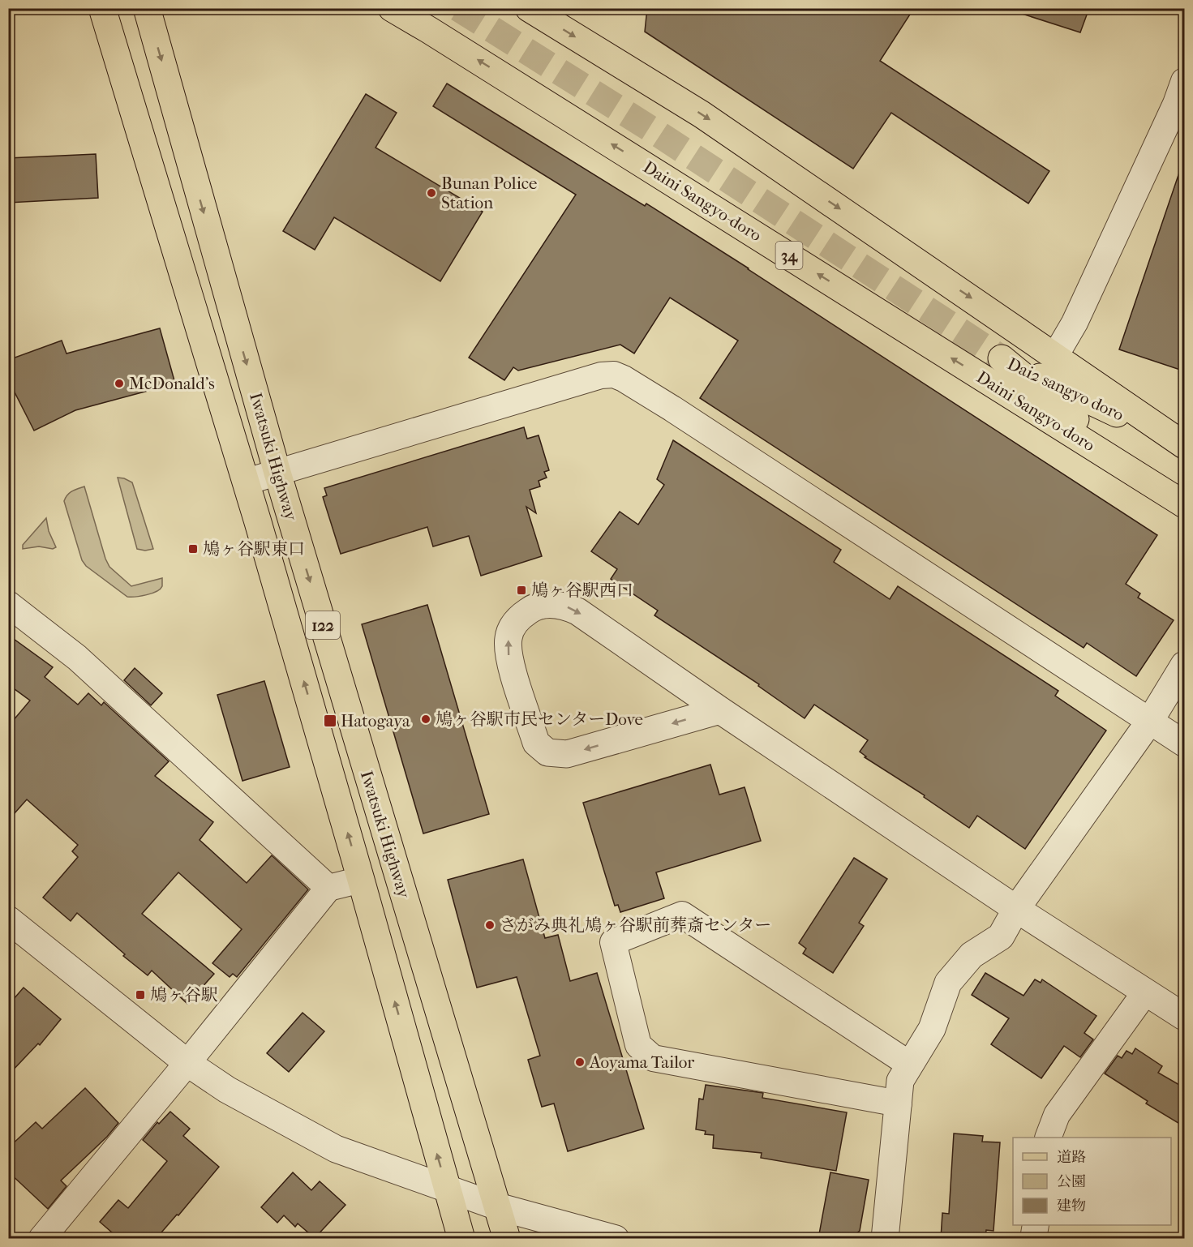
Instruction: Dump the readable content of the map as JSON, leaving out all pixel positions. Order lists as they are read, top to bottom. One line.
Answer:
{"streets":{"main road":["Daini Sangyo-doro","34","Dai2 sangyo doro","Iwatsuki Highway","122"]},"crossings":[["Daini Sangyo-doro","Dai2 sangyo doro"],["34","Dai2 sangyo doro"]],"places":{"other":["Bunan Police Station","McDonald's","鳩ヶ谷駅市民センターDove","さがみ典礼鳩ヶ谷駅前葬斎センター","Aoyama Tailor"],"transit":["鳩ヶ谷駅東口","鳩ヶ谷駅西口","Hatogaya","鳩ヶ谷駅"]},"legend":["道路","公園","建物"]}
